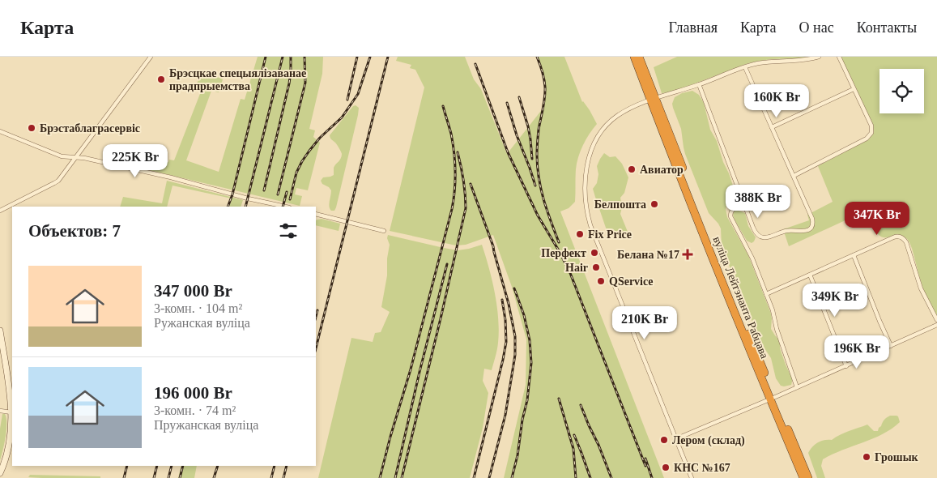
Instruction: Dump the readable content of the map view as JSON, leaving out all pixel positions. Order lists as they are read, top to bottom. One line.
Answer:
{"streets":{"highway":["вуліца Лейтэнанта Рабцава"]},"places":{"other":["Брэсцкае спецыялізаванае прадпрыемства","Брэстаблаграсервіс","Авиатор","Белпошта","Fix Price","Перфект","Hair","QService","Лером (склад)","Грошык","КНС №167"],"health":["Белана №17"]},"page":{"header":"Карта","nav":["Главная","Карта","О нас","Контакты"],"price":["160K Br","225K Br","388K Br","347K Br","349K Br","210K Br","196K Br"],"heading":"Объектов: 7","list":[{"name":"347 000 Br","note":"3-комн. · 104 m² · Ружанская вуліца"},{"name":"196 000 Br","note":"3-комн. · 74 m² · Пружанская вуліца"}]}}
